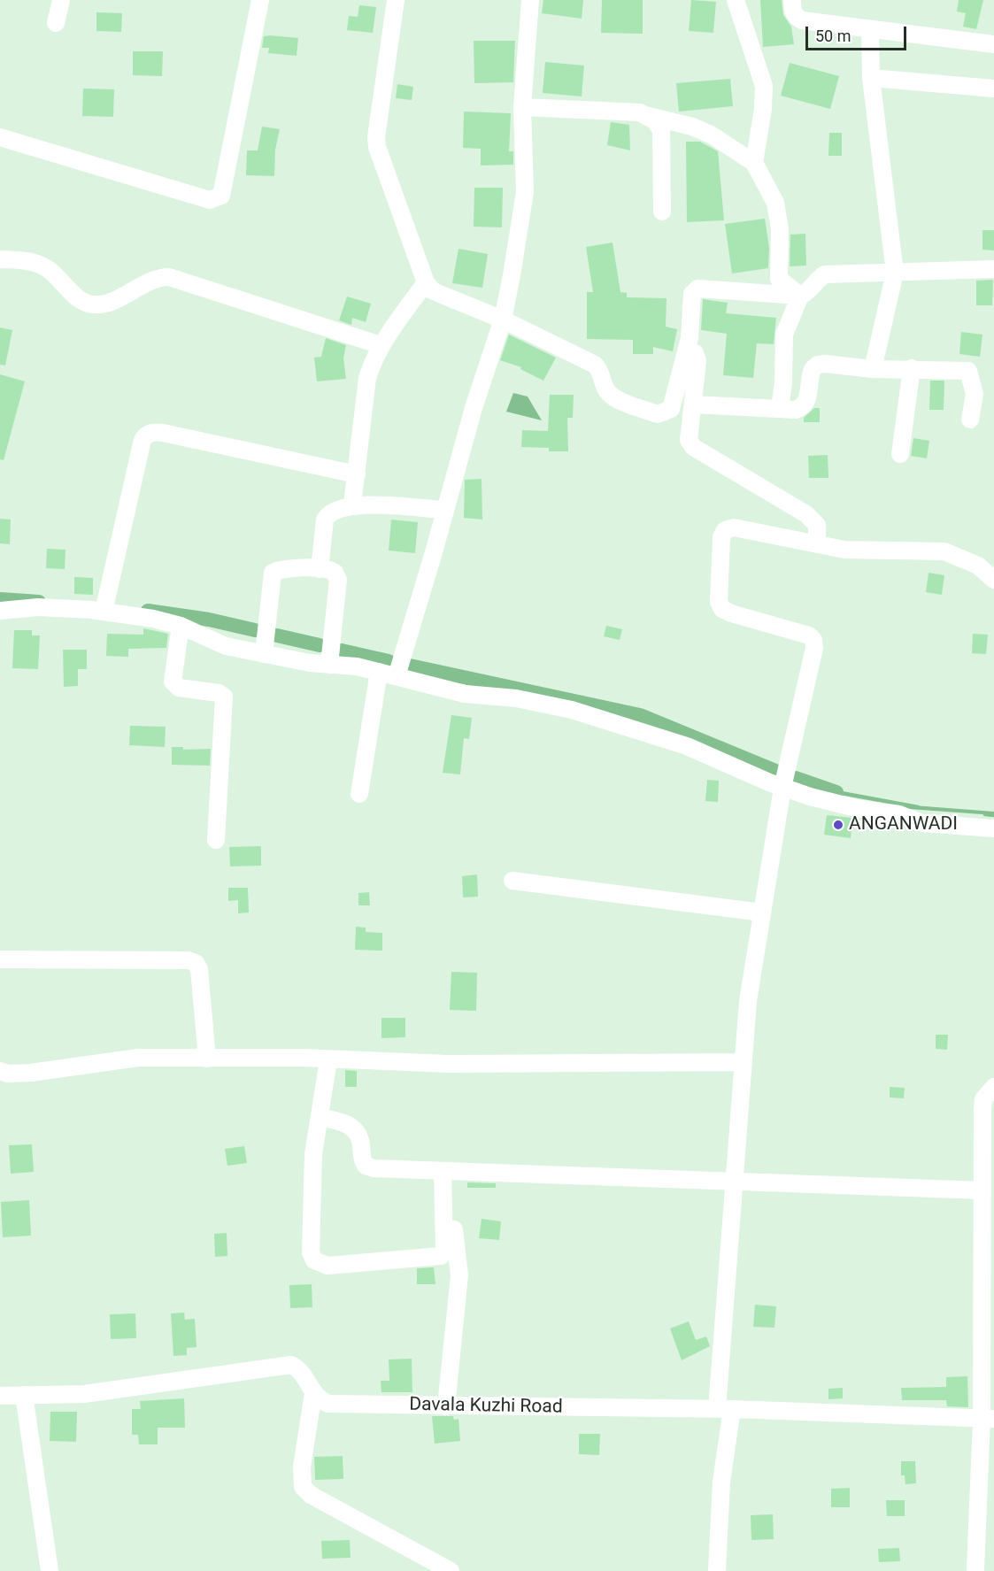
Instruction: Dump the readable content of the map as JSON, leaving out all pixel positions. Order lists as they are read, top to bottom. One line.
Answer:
{"streets":{"street":["Davala Kuzhi Road"]},"places":["ANGANWADI"],"scale_bar":"50 m"}
